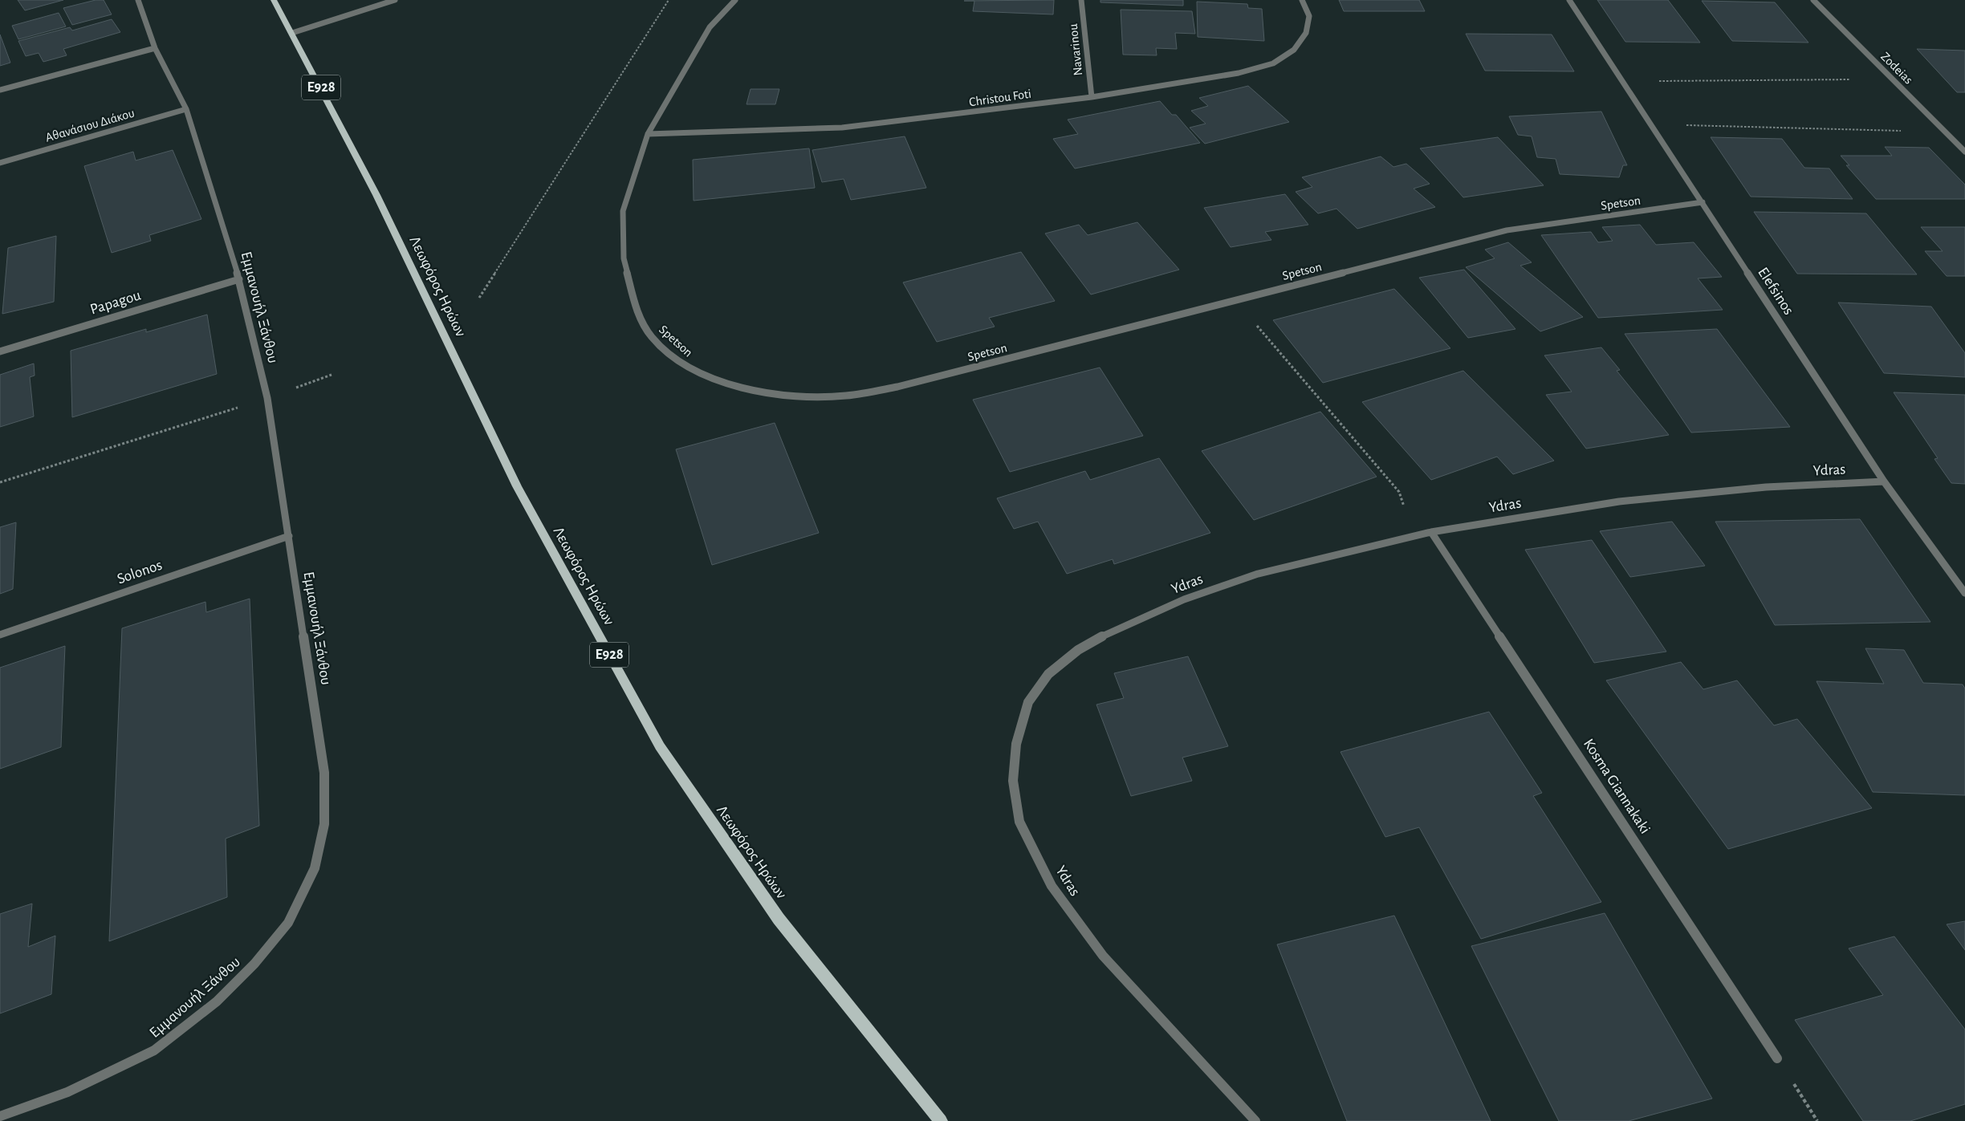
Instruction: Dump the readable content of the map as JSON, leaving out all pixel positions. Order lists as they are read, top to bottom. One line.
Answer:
{"streets":{"main road":["E928","Λεωφόρος Ηρώων"],"street":["Navarinou","Zodeias","Christou Foti","Αθανάσιου Διάκου","Spetson","Elefsinos","Papagou","Εμμανουήλ Ξάνθου","Ydras","Solonos","Kosma Giannakaki"]},"crossings":[["Navarinou","Christou Foti"],["Christou Foti","Spetson"],["Αθανάσιου Διάκου","Εμμανουήλ Ξάνθου"],["Spetson","Elefsinos"],["Elefsinos","Ydras"],["Papagou","Εμμανουήλ Ξάνθου"],["Εμμανουήλ Ξάνθου","Solonos"],["Ydras","Kosma Giannakaki"]]}
